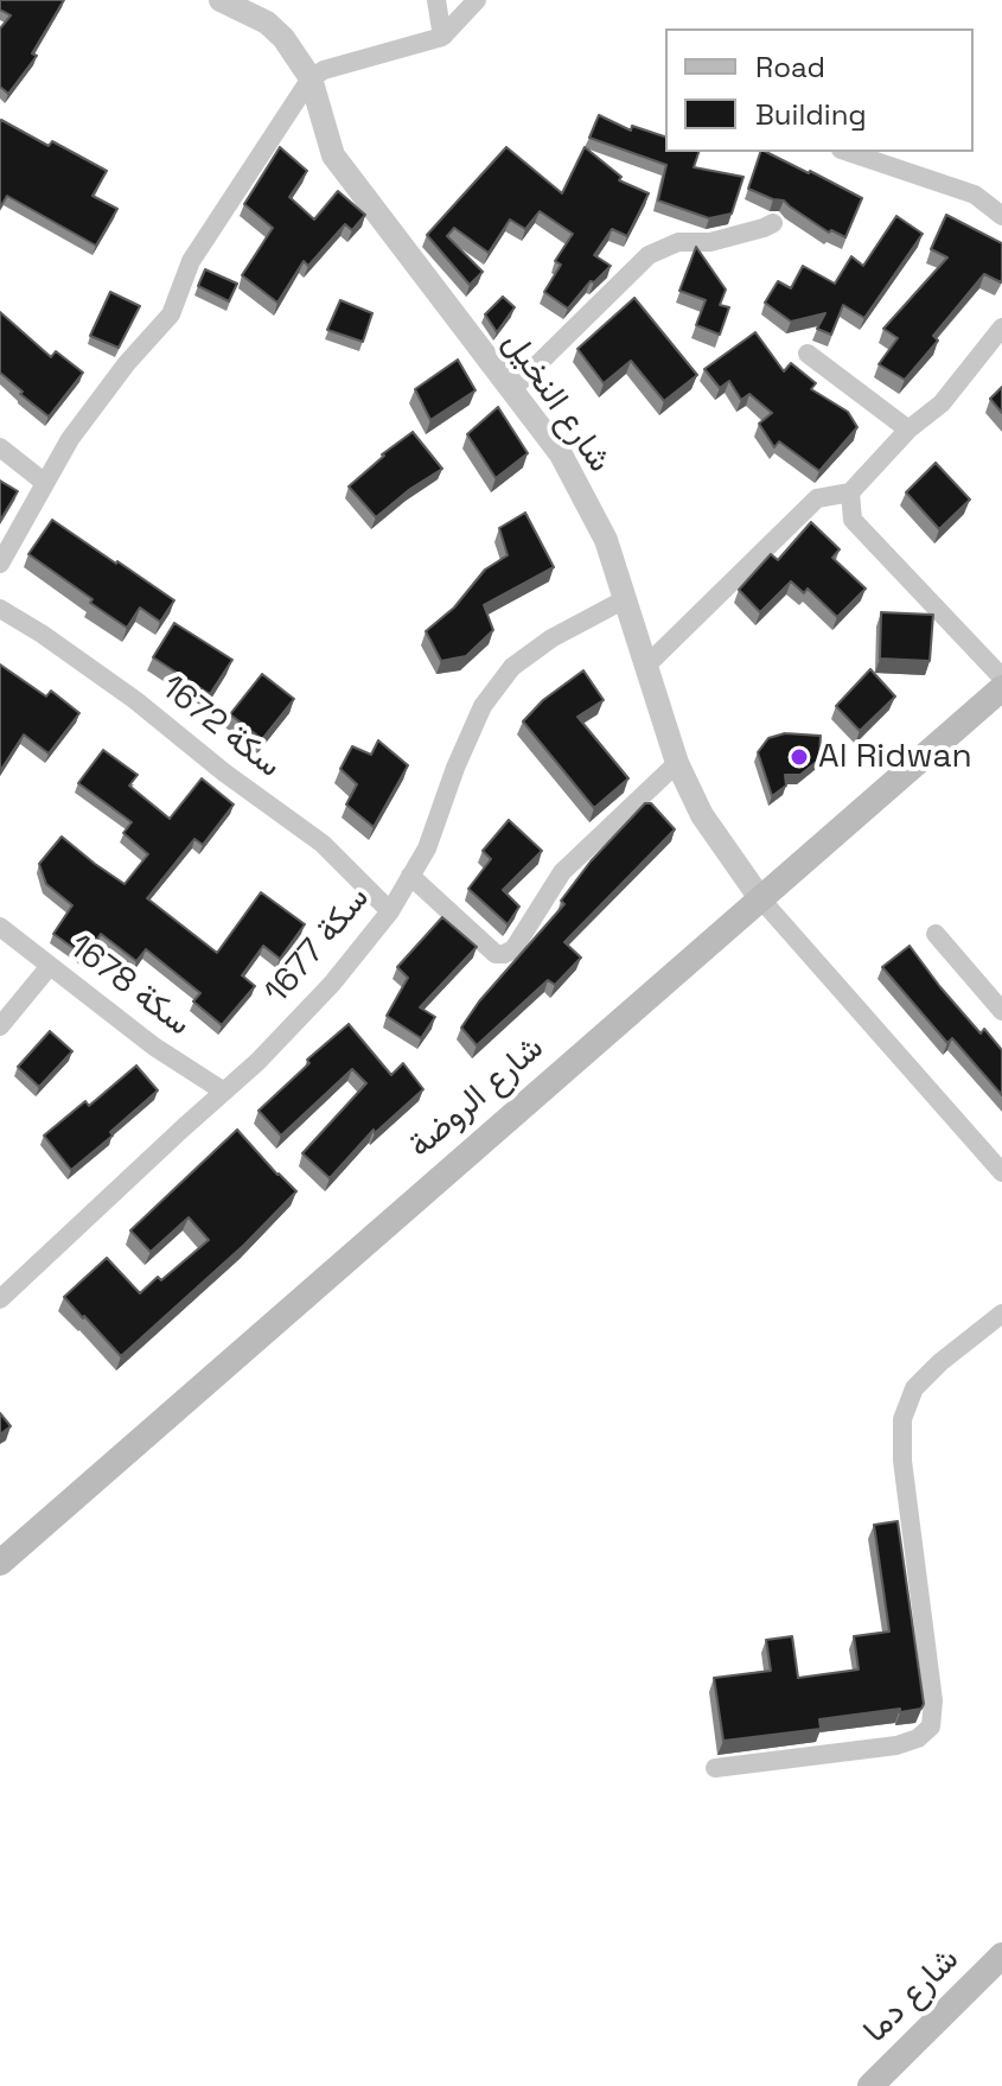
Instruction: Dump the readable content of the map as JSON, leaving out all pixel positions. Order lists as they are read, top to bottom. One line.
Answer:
{"streets":{"main road":["شارع الروضة","شارع دما"],"street":["شارع النخيل","سكة 1672","سكة 1677","سكة 1678"]},"crossings":[["شارع النخيل","سكة 1677"],["شارع النخيل","شارع الروضة"],["سكة 1672","سكة 1677"],["سكة 1677","سكة 1678"]],"places":["Al Ridwan"],"legend":["Road","Building"]}
